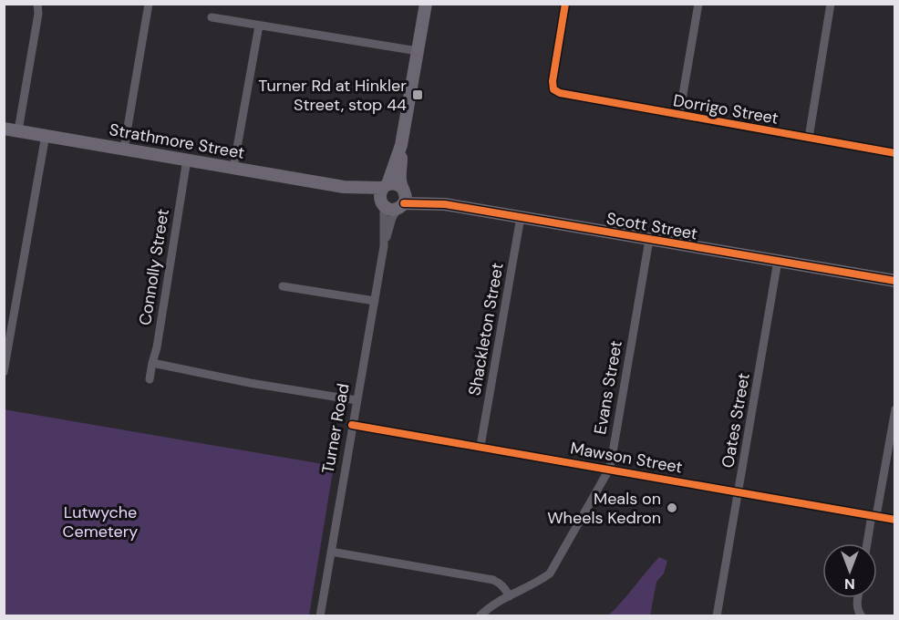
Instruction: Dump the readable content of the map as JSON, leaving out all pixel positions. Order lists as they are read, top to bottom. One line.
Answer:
{"streets":{"street":["Dorrigo Street","Strathmore Street","Scott Street","Connolly Street","Shackleton Street","Evans Street","Oates Street","Turner Road","Mawson Street"]},"crossings":[["Strathmore Street","Connolly Street"],["Strathmore Street","Turner Road"],["Scott Street","Shackleton Street"],["Scott Street","Evans Street"],["Scott Street","Oates Street"],["Scott Street","Turner Road"],["Shackleton Street","Mawson Street"],["Evans Street","Mawson Street"],["Oates Street","Mawson Street"],["Turner Road","Mawson Street"]],"parks":["Lutwyche Cemetery"],"places":{"transit":["Turner Rd at Hinkler Street, stop 44"],"other":["Meals on Wheels Kedron"]},"north":"bottom"}
